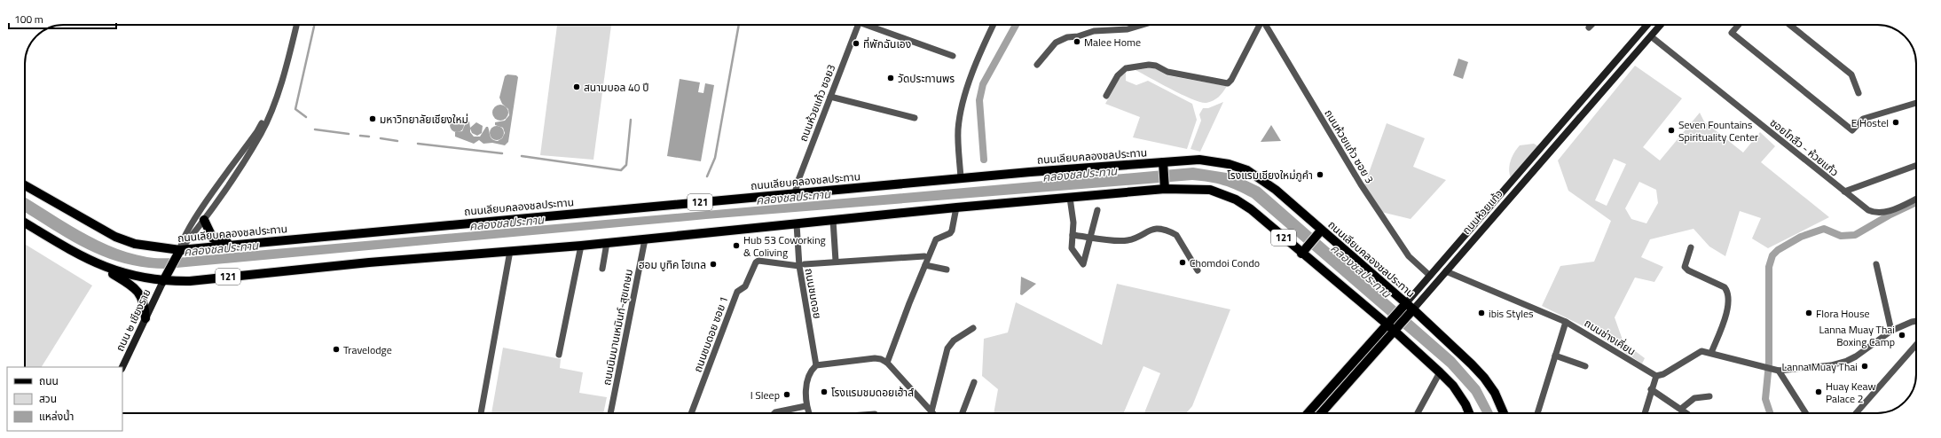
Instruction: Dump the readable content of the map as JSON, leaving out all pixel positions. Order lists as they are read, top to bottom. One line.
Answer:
{"streets":{"main road":["ถนนเลียบคลองชลประทาน","121","ถนนห้วยแก้ว","ถนน ๒ เชียงราย"],"street":["ถนนห้วยแก้ว ซอย3","ถนนห้วยแก้ว ซอย 3","ซอยโกสึว - ห้วยแก้ว","ถนนชมดอย","ถนนนิมมานเหมินท์-สุขเกษม","ถนนชมดอย ซอย 1","ถนนช่างเคี่ยน"]},"crossings":[["ถนนห้วยแก้ว ซอย3","ถนนเลียบคลองชลประทาน"],["ถนนห้วยแก้ว ซอย 3","ถนนห้วยแก้ว"],["ซอยโกสึว - ห้วยแก้ว","ถนนห้วยแก้ว"],["ถนนเลียบคลองชลประทาน","ถนนห้วยแก้ว"],["121","ถนนห้วยแก้ว"],["121","ถนนชมดอย"],["121","ถนน ๒ เชียงราย"],["121","ถนนนิมมานเหมินท์-สุขเกษม"],["ถนนห้วยแก้ว","ถนนช่างเคี่ยน"],["ถนนชมดอย","ถนนชมดอย ซอย 1"]],"water":["คลองชลประทาน"],"places":["Malee Home","ที่พักฉันเอง","วัดประทานพร","สนามบอล 40 ปี","มหาวิทยาลัยเชียงใหม่","E Hostel","Seven Fountains Spirituality Center","โรงแรมเชียงใหม่ภูคำ","Hub 53 Coworking & Coliving","Chomdoi Condo","ฮอม บูทิค โฮเทล","ibis Styles","Flora House","Lanna Muay Thai Boxing Camp","Travelodge","Lanna Muay Thai","โรงแรมชมดอยเฮ้าส์","Huay Keaw Palace 2","I Sleep"],"legend":["ถนน","สวน","แหล่งน้ำ"],"scale_bar":"100 m"}
